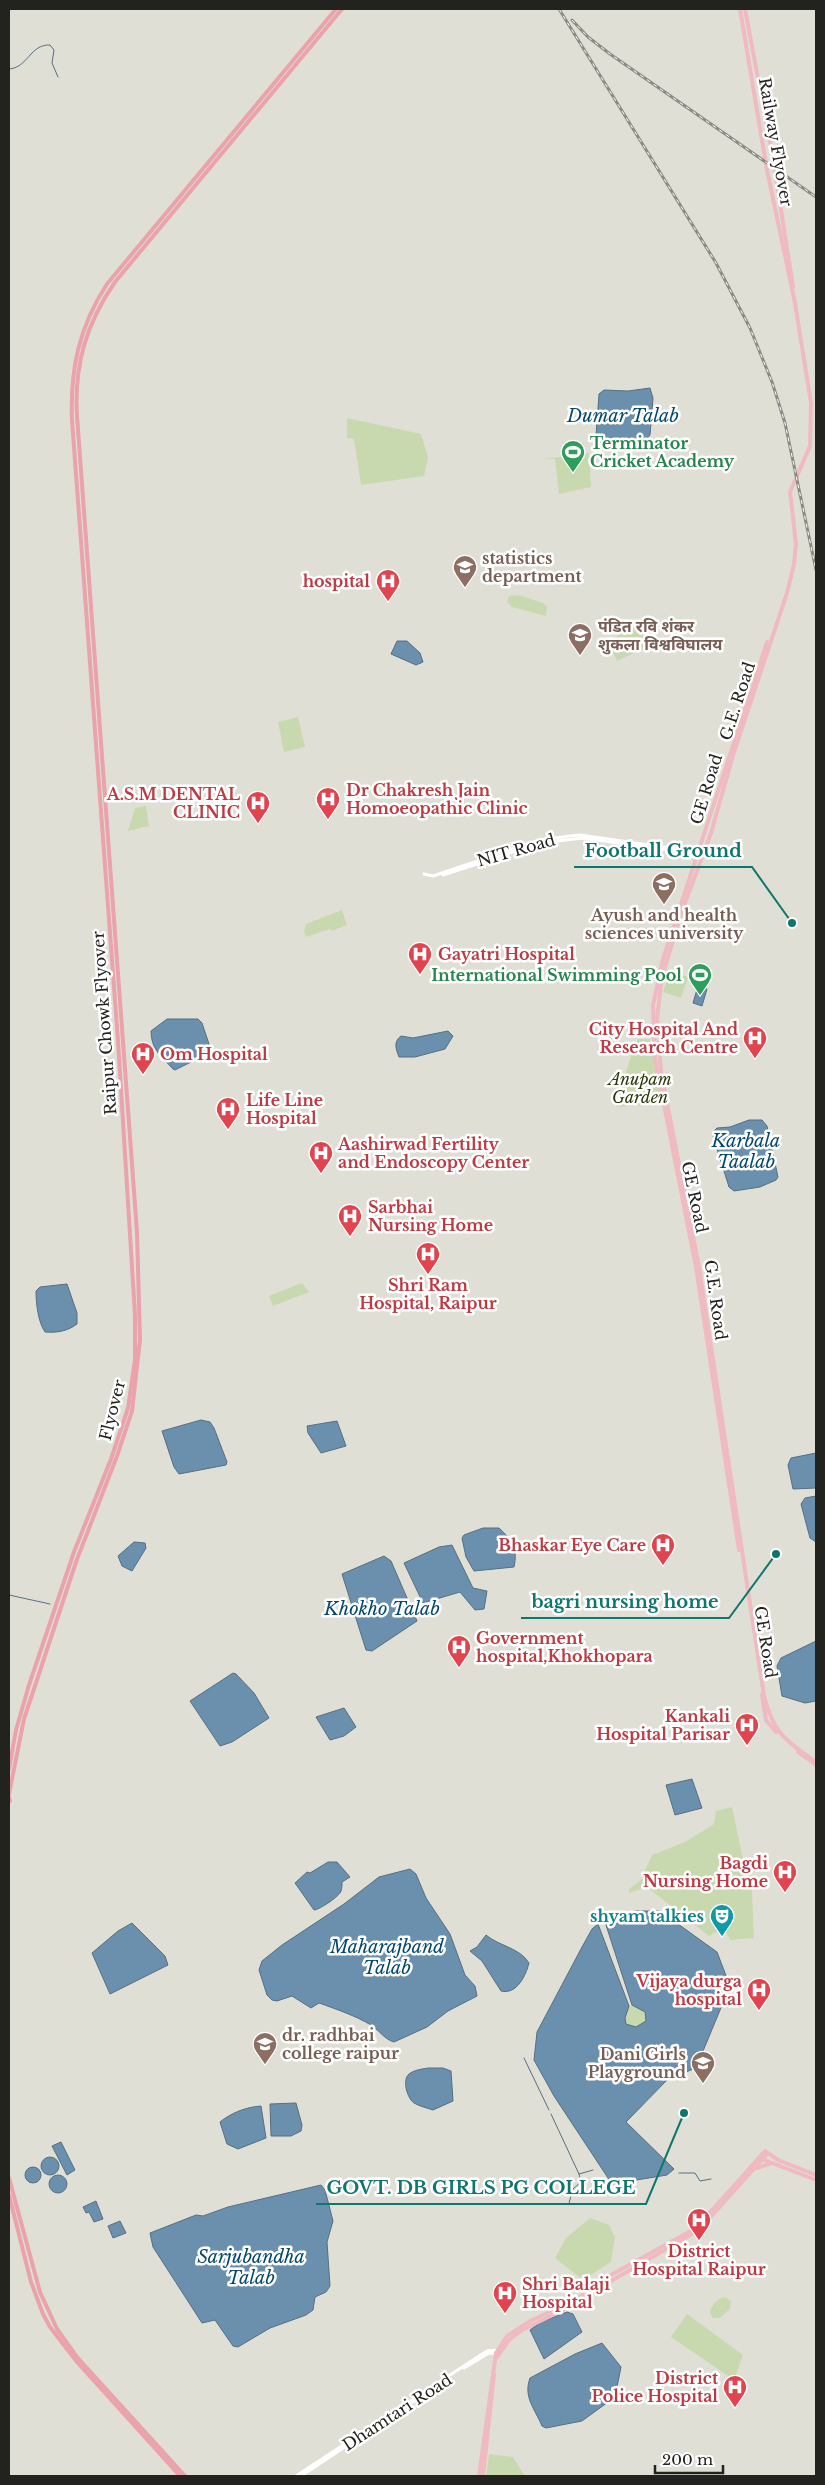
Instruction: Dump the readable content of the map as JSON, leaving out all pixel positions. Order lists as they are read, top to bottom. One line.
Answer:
{"streets":{"highway":["Raipur Chowk Flyover","Flyover"],"main road":["Railway Flyover","G.E. Road","GE Road","NIT Road","Dhamtari Road"]},"crossings":[["Railway Flyover","G.E. Road"],["G.E. Road","GE Road"],["G.E. Road","NIT Road"],["GE Road","NIT Road"],["Raipur Chowk Flyover","Flyover"]],"water":["Dumar Talab","Karbala Taalab","Khokho Talab","Maharajband Talab","Sarjubandha Talab"],"parks":["Anupam Garden"],"places":{"sports":["Terminator Cricket Academy","International Swimming Pool"],"school or university":["statistics department","पंडित रवि शंकर शुकला विश्वविघालय","Ayush and health sciences university","dr. radhbai college raipur","Dani Girls Playground"],"hospital":["hospital","Dr Chakresh Jain Homoeopathic Clinic","A.S.M DENTAL CLINIC","Gayatri Hospital","City Hospital And Research Centre","Om Hospital","Life Line Hospital","Aashirwad Fertility and Endoscopy Center","Sarbhai Nursing Home","Shri Ram Hospital, Raipur","Bhaskar Eye Care","Government hospital,Khokhopara","Kankali Hospital Parisar","Bagdi Nursing Home","Vijaya durga hospital","District Hospital Raipur","Shri Balaji Hospital","District Police Hospital"],"other":["Football Ground","bagri nursing home","GOVT. DB GIRLS PG COLLEGE"],"theatre":["shyam talkies"]},"scale_bar":"200 m"}
